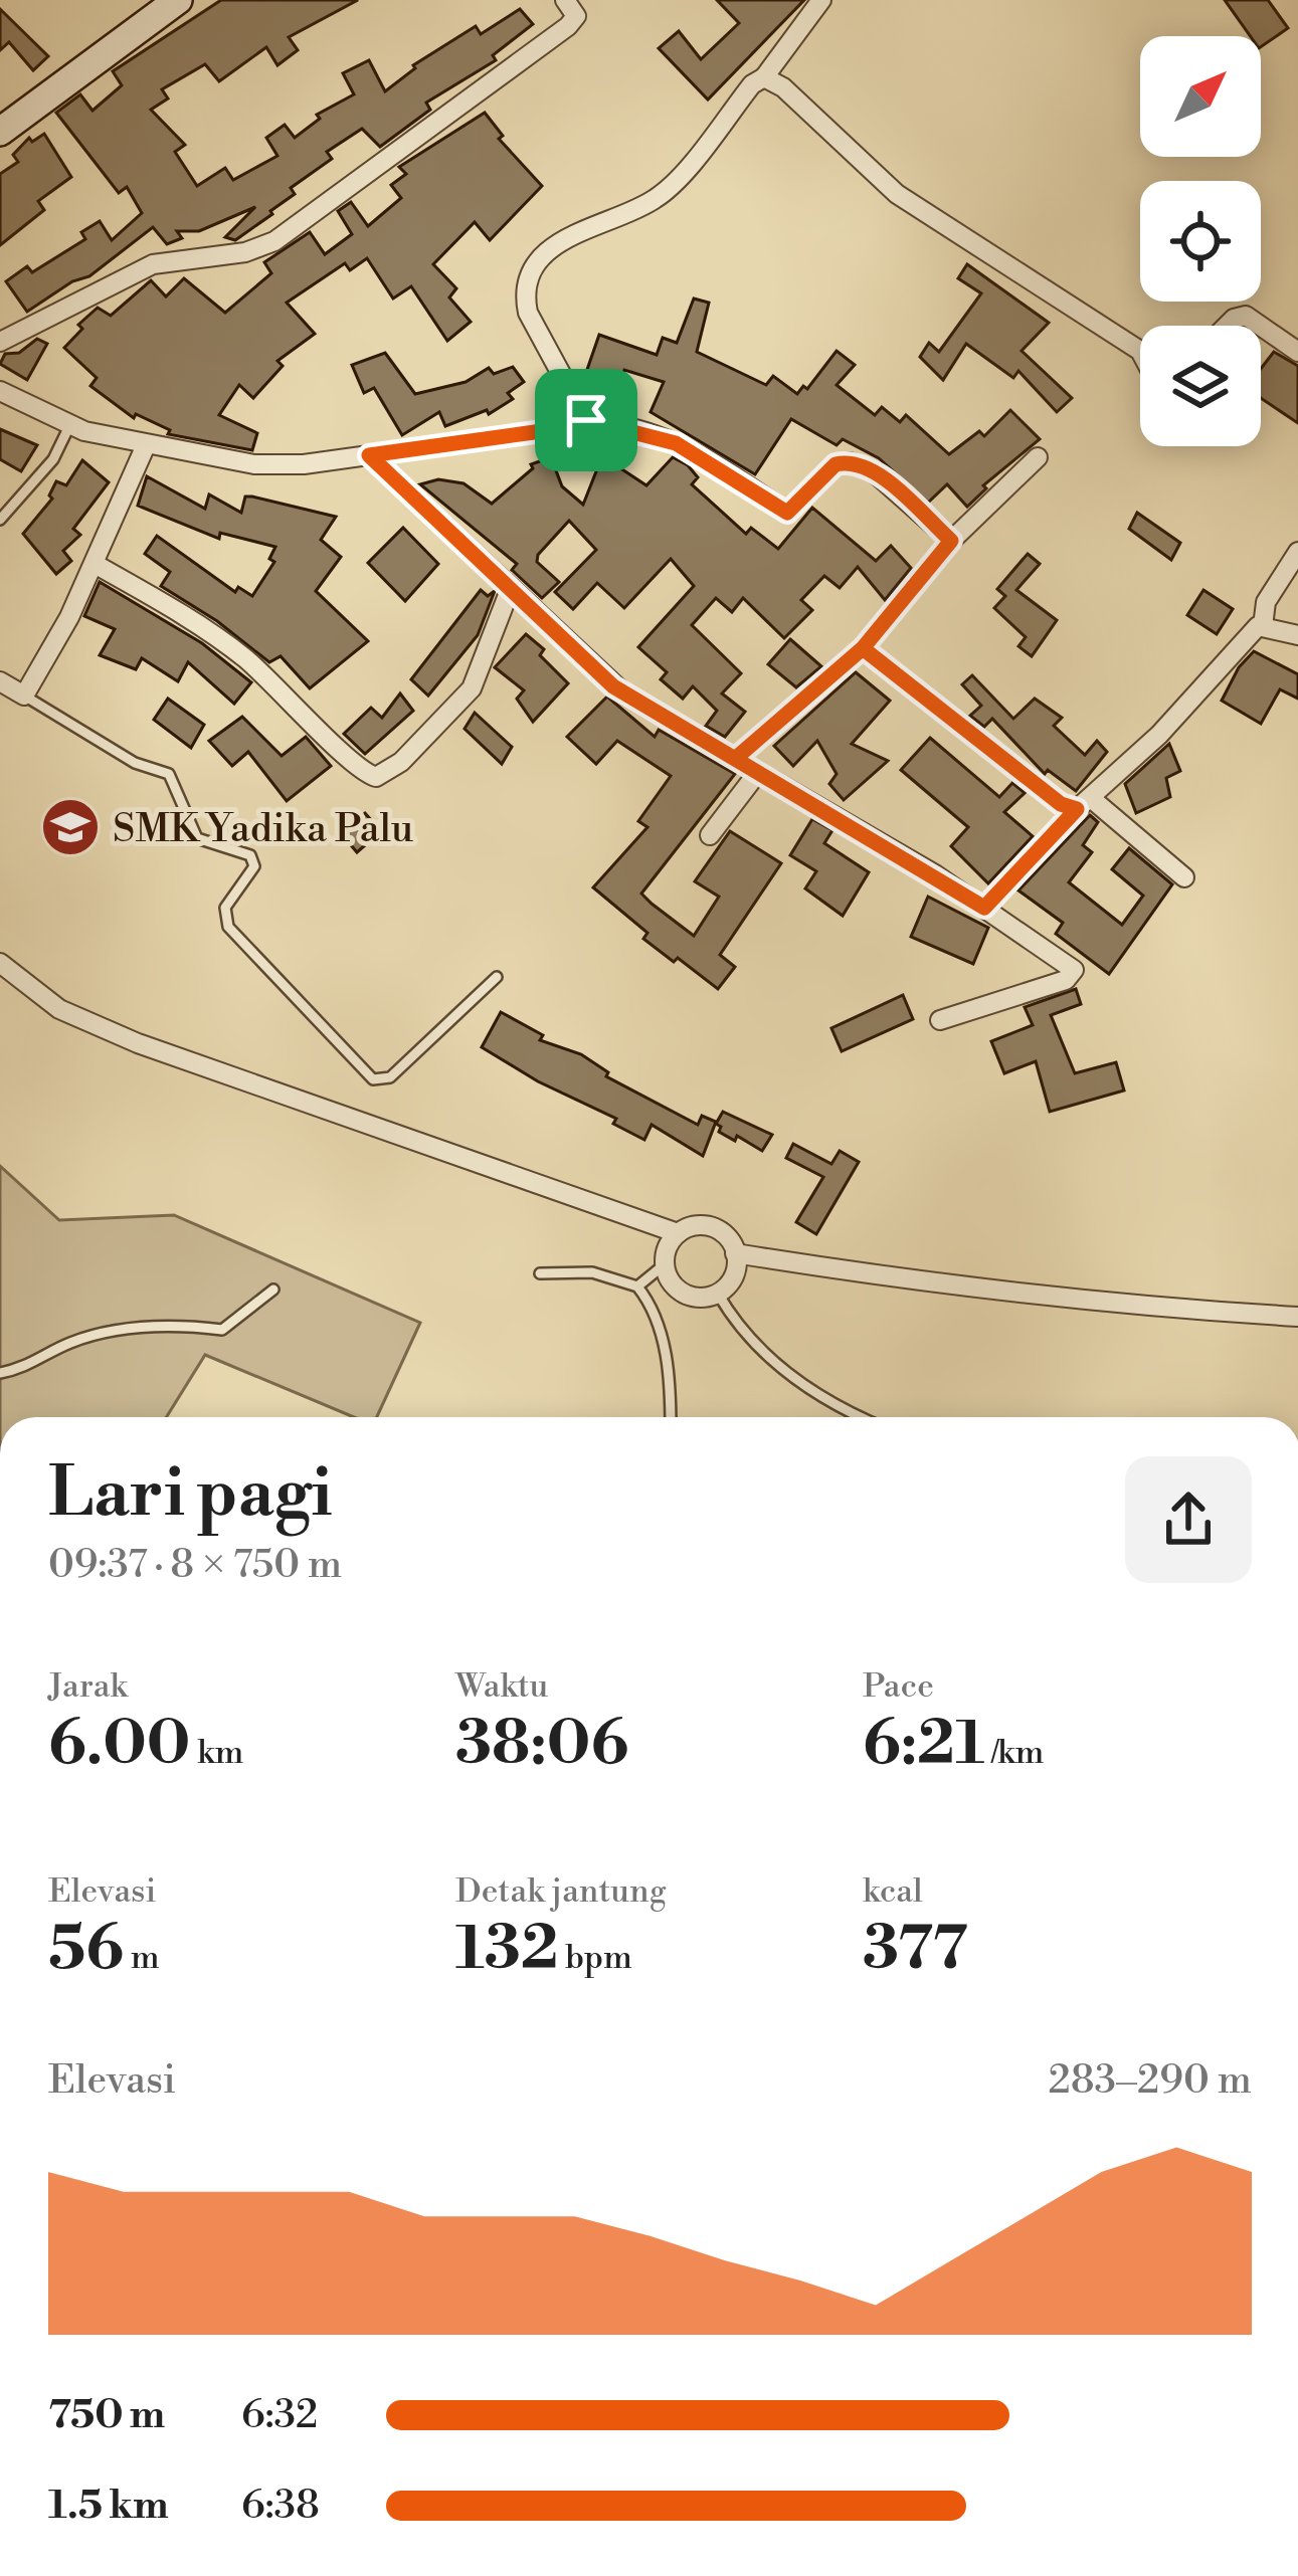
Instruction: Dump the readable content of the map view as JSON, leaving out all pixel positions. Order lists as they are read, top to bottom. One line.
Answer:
{"places":{"school or university":["SMK Yadika Palu"]},"north":"top right","page":{"heading":["Lari pagi","09:37 · 8 × 750 m"],"stats":[["Jarak","6.00 km"],["Waktu","38:06"],["Pace","6:21 /km"],["Elevasi","56 m"],["Detak jantung","132 bpm"],["kcal","377"]],"chart":["Elevasi","283–290 m"],"list":[{"name":"750 m","note":"6:32"},{"name":"1.5 km","note":"6:38"}]}}
